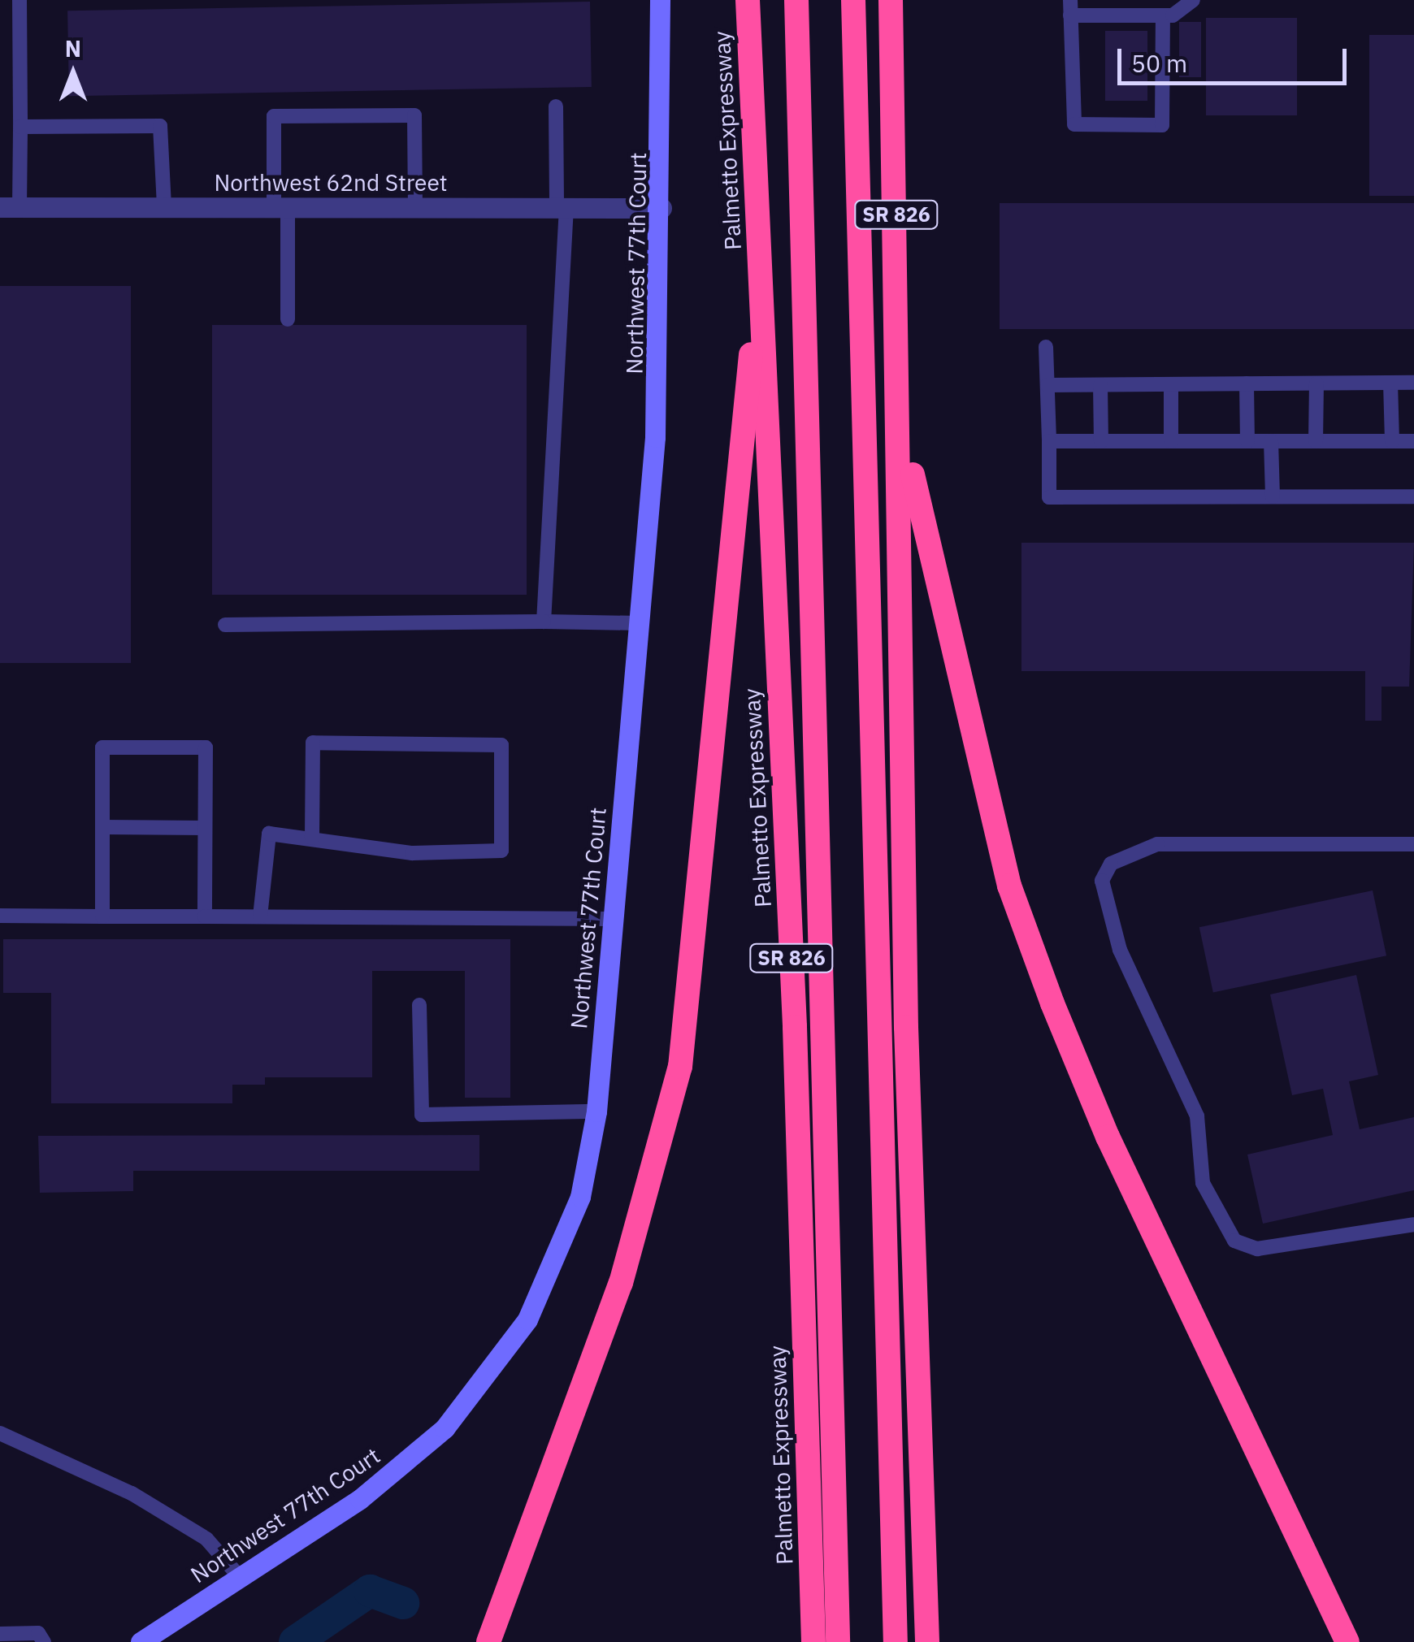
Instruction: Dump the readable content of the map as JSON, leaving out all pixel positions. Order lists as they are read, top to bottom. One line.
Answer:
{"streets":{"highway":["Palmetto Expressway","SR 826"],"street":["Northwest 62nd Street","Northwest 77th Court"]},"crossings":[["Northwest 62nd Street","Northwest 77th Court"]],"scale_bar":"50 m","north":"top"}
